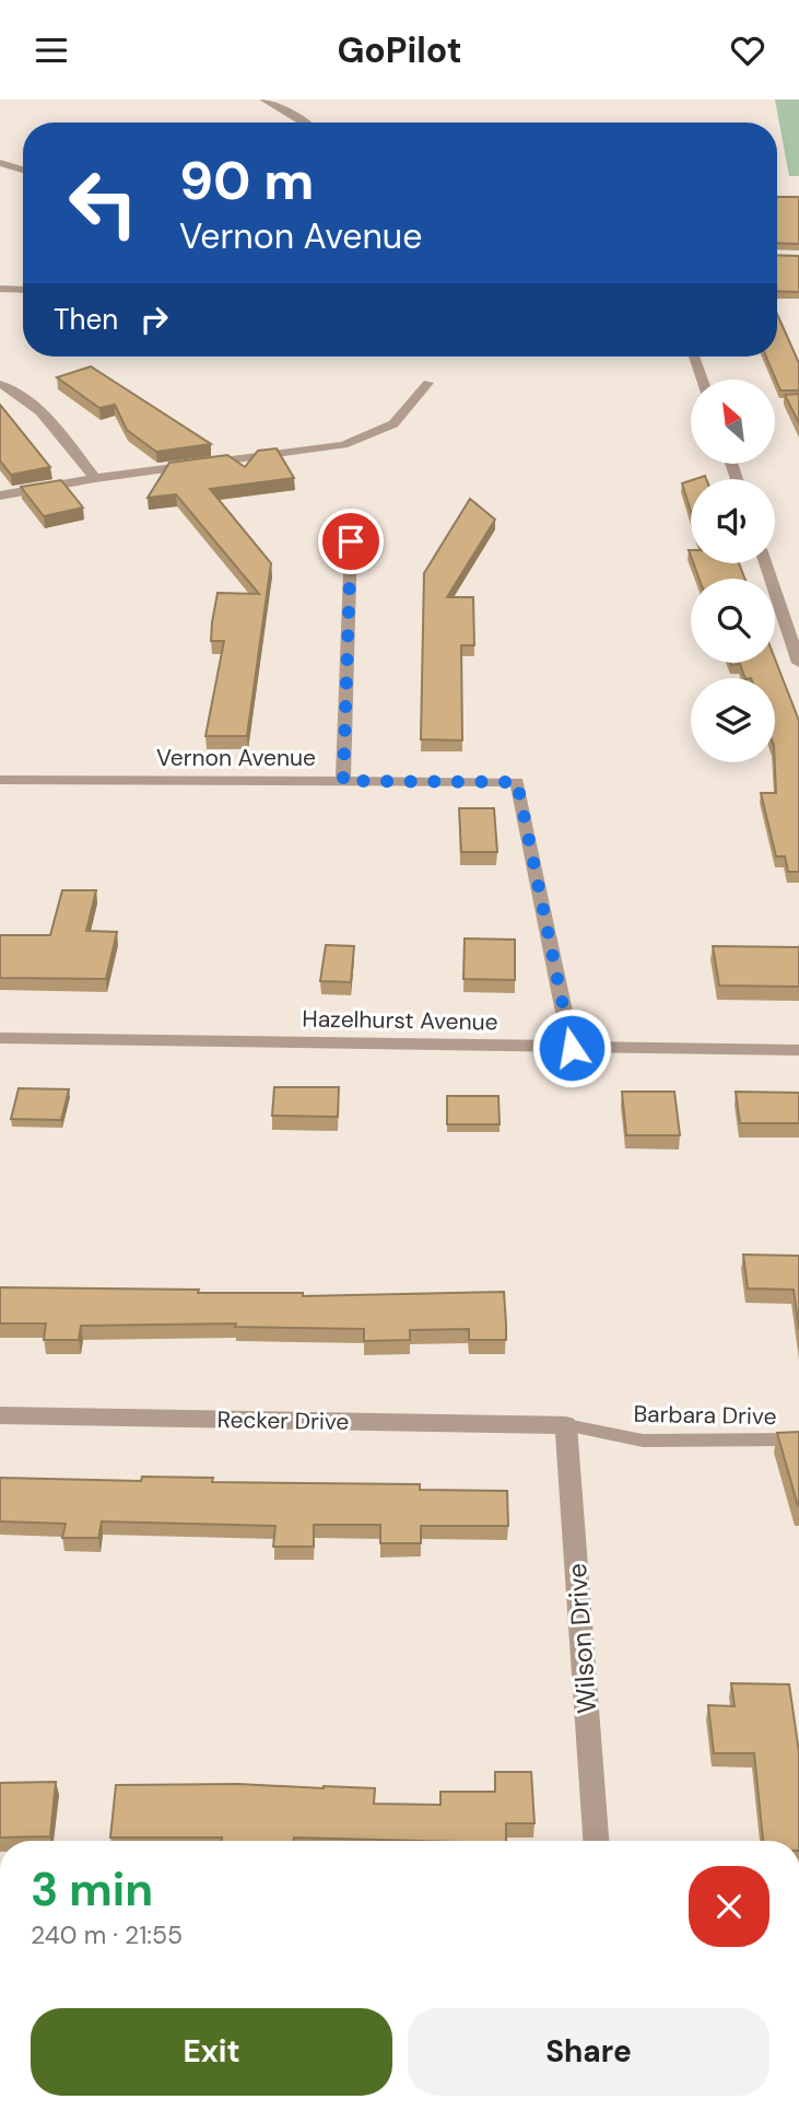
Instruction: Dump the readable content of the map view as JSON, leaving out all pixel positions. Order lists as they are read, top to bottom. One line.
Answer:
{"streets":{"street":["Vernon Avenue","Hazelhurst Avenue","Recker Drive","Wilson Drive"],"lane":["Barbara Drive"]},"crossings":[["Vernon Avenue","Hazelhurst Avenue"],["Barbara Drive","Recker Drive"],["Barbara Drive","Wilson Drive"],["Recker Drive","Wilson Drive"]],"north":"top left","page":{"header":"GoPilot","turn":["90 m","Vernon Avenue"],"then":"Then","heading":["3 min","240 m · 21:55"],"buttons":["Exit","Share"]}}
